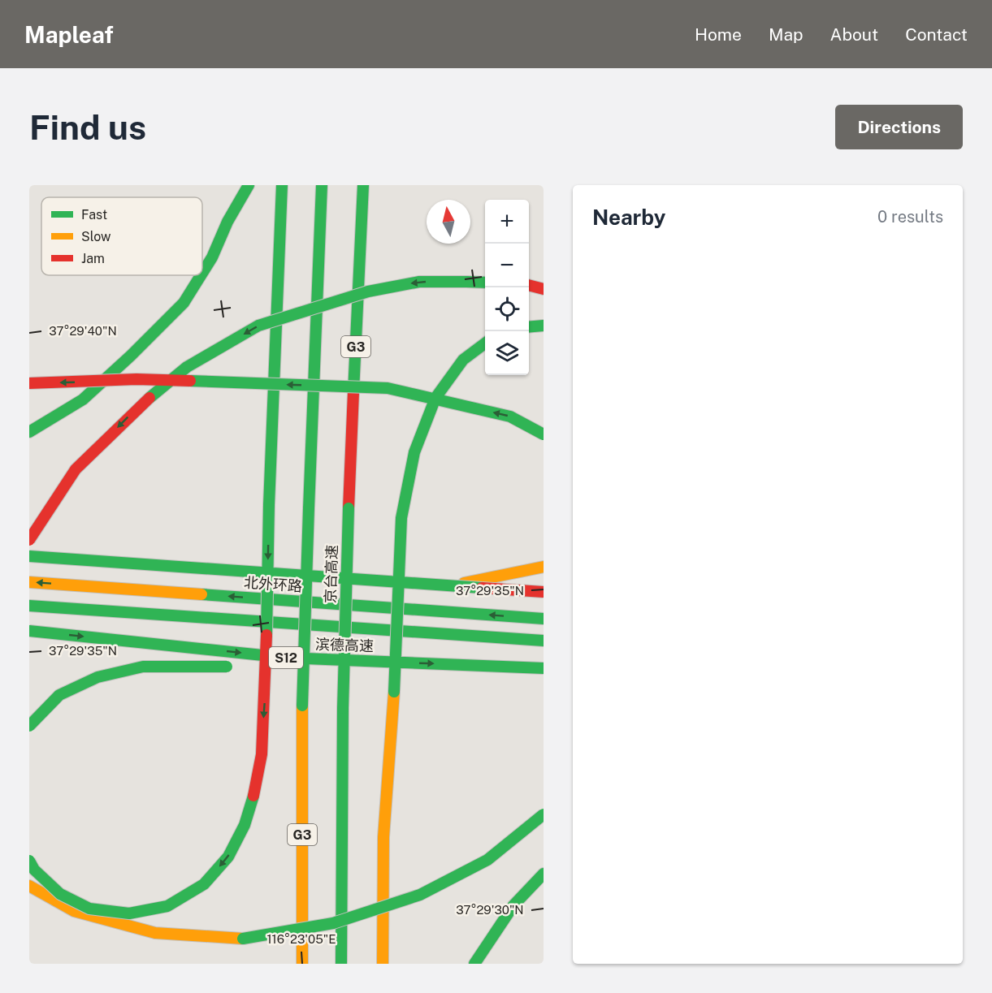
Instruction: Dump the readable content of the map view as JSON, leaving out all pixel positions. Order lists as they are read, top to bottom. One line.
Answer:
{"streets":{"highway":["G3","京台高速","北外环路","滨德高速","S12"]},"legend":["Fast","Slow","Jam"],"north":"top","page":{"header":"Mapleaf","nav":["Home","Map","About","Contact"],"buttons":"Directions","title":"Find us","heading":["Nearby","0 results"],"map_buttons":["+","−"]},"coordinates":["37°29'40\"N","37°29'35\"N","37°29'30\"N","116°23'05\"E"]}
